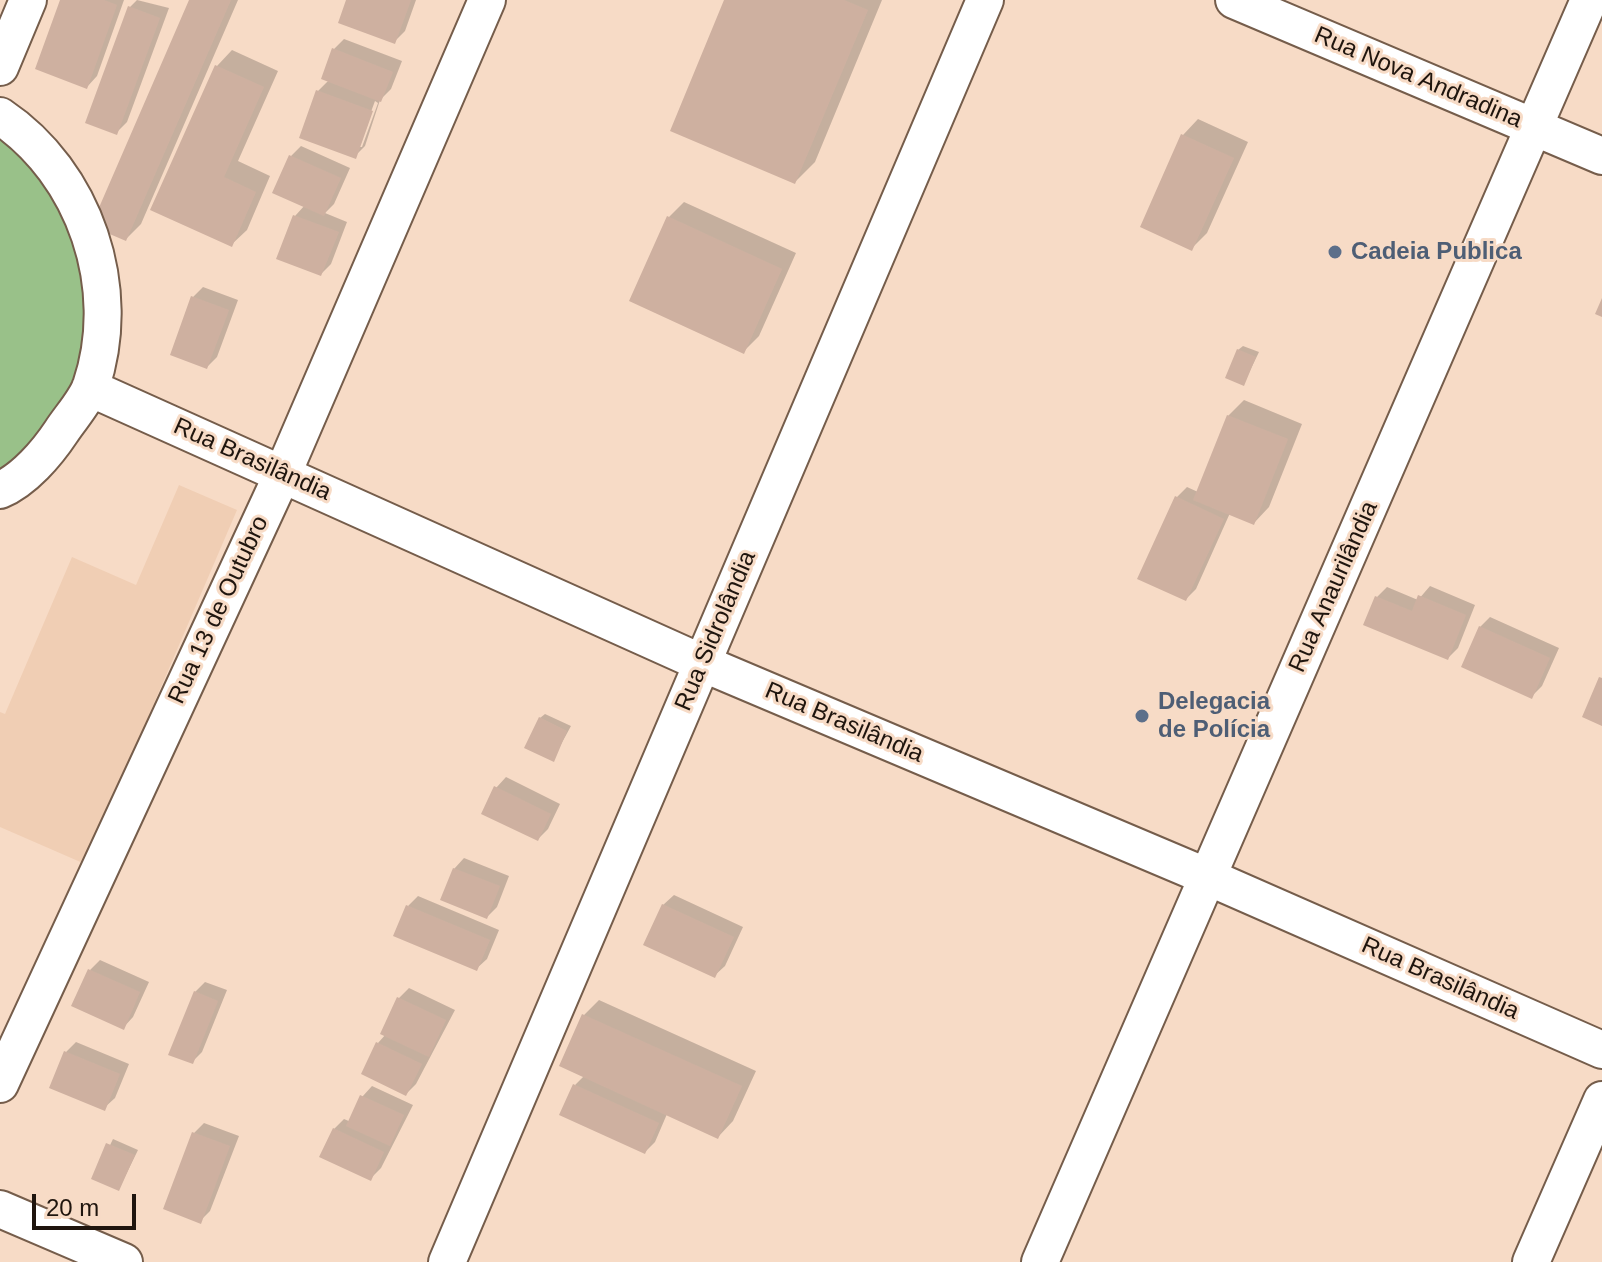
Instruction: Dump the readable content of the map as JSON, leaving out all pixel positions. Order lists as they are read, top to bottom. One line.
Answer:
{"streets":{"street":["Rua Nova Andradina","Rua Brasilândia","Rua Anaurilândia","Rua 13 de Outubro","Rua Sidrolândia"]},"crossings":[["Rua Nova Andradina","Rua Anaurilândia"],["Rua Brasilândia","Rua Anaurilândia"],["Rua Brasilândia","Rua 13 de Outubro"],["Rua Brasilândia","Rua Sidrolândia"]],"places":["Cadeia Publica","Delegacia de Polícia"],"scale_bar":"20 m"}
